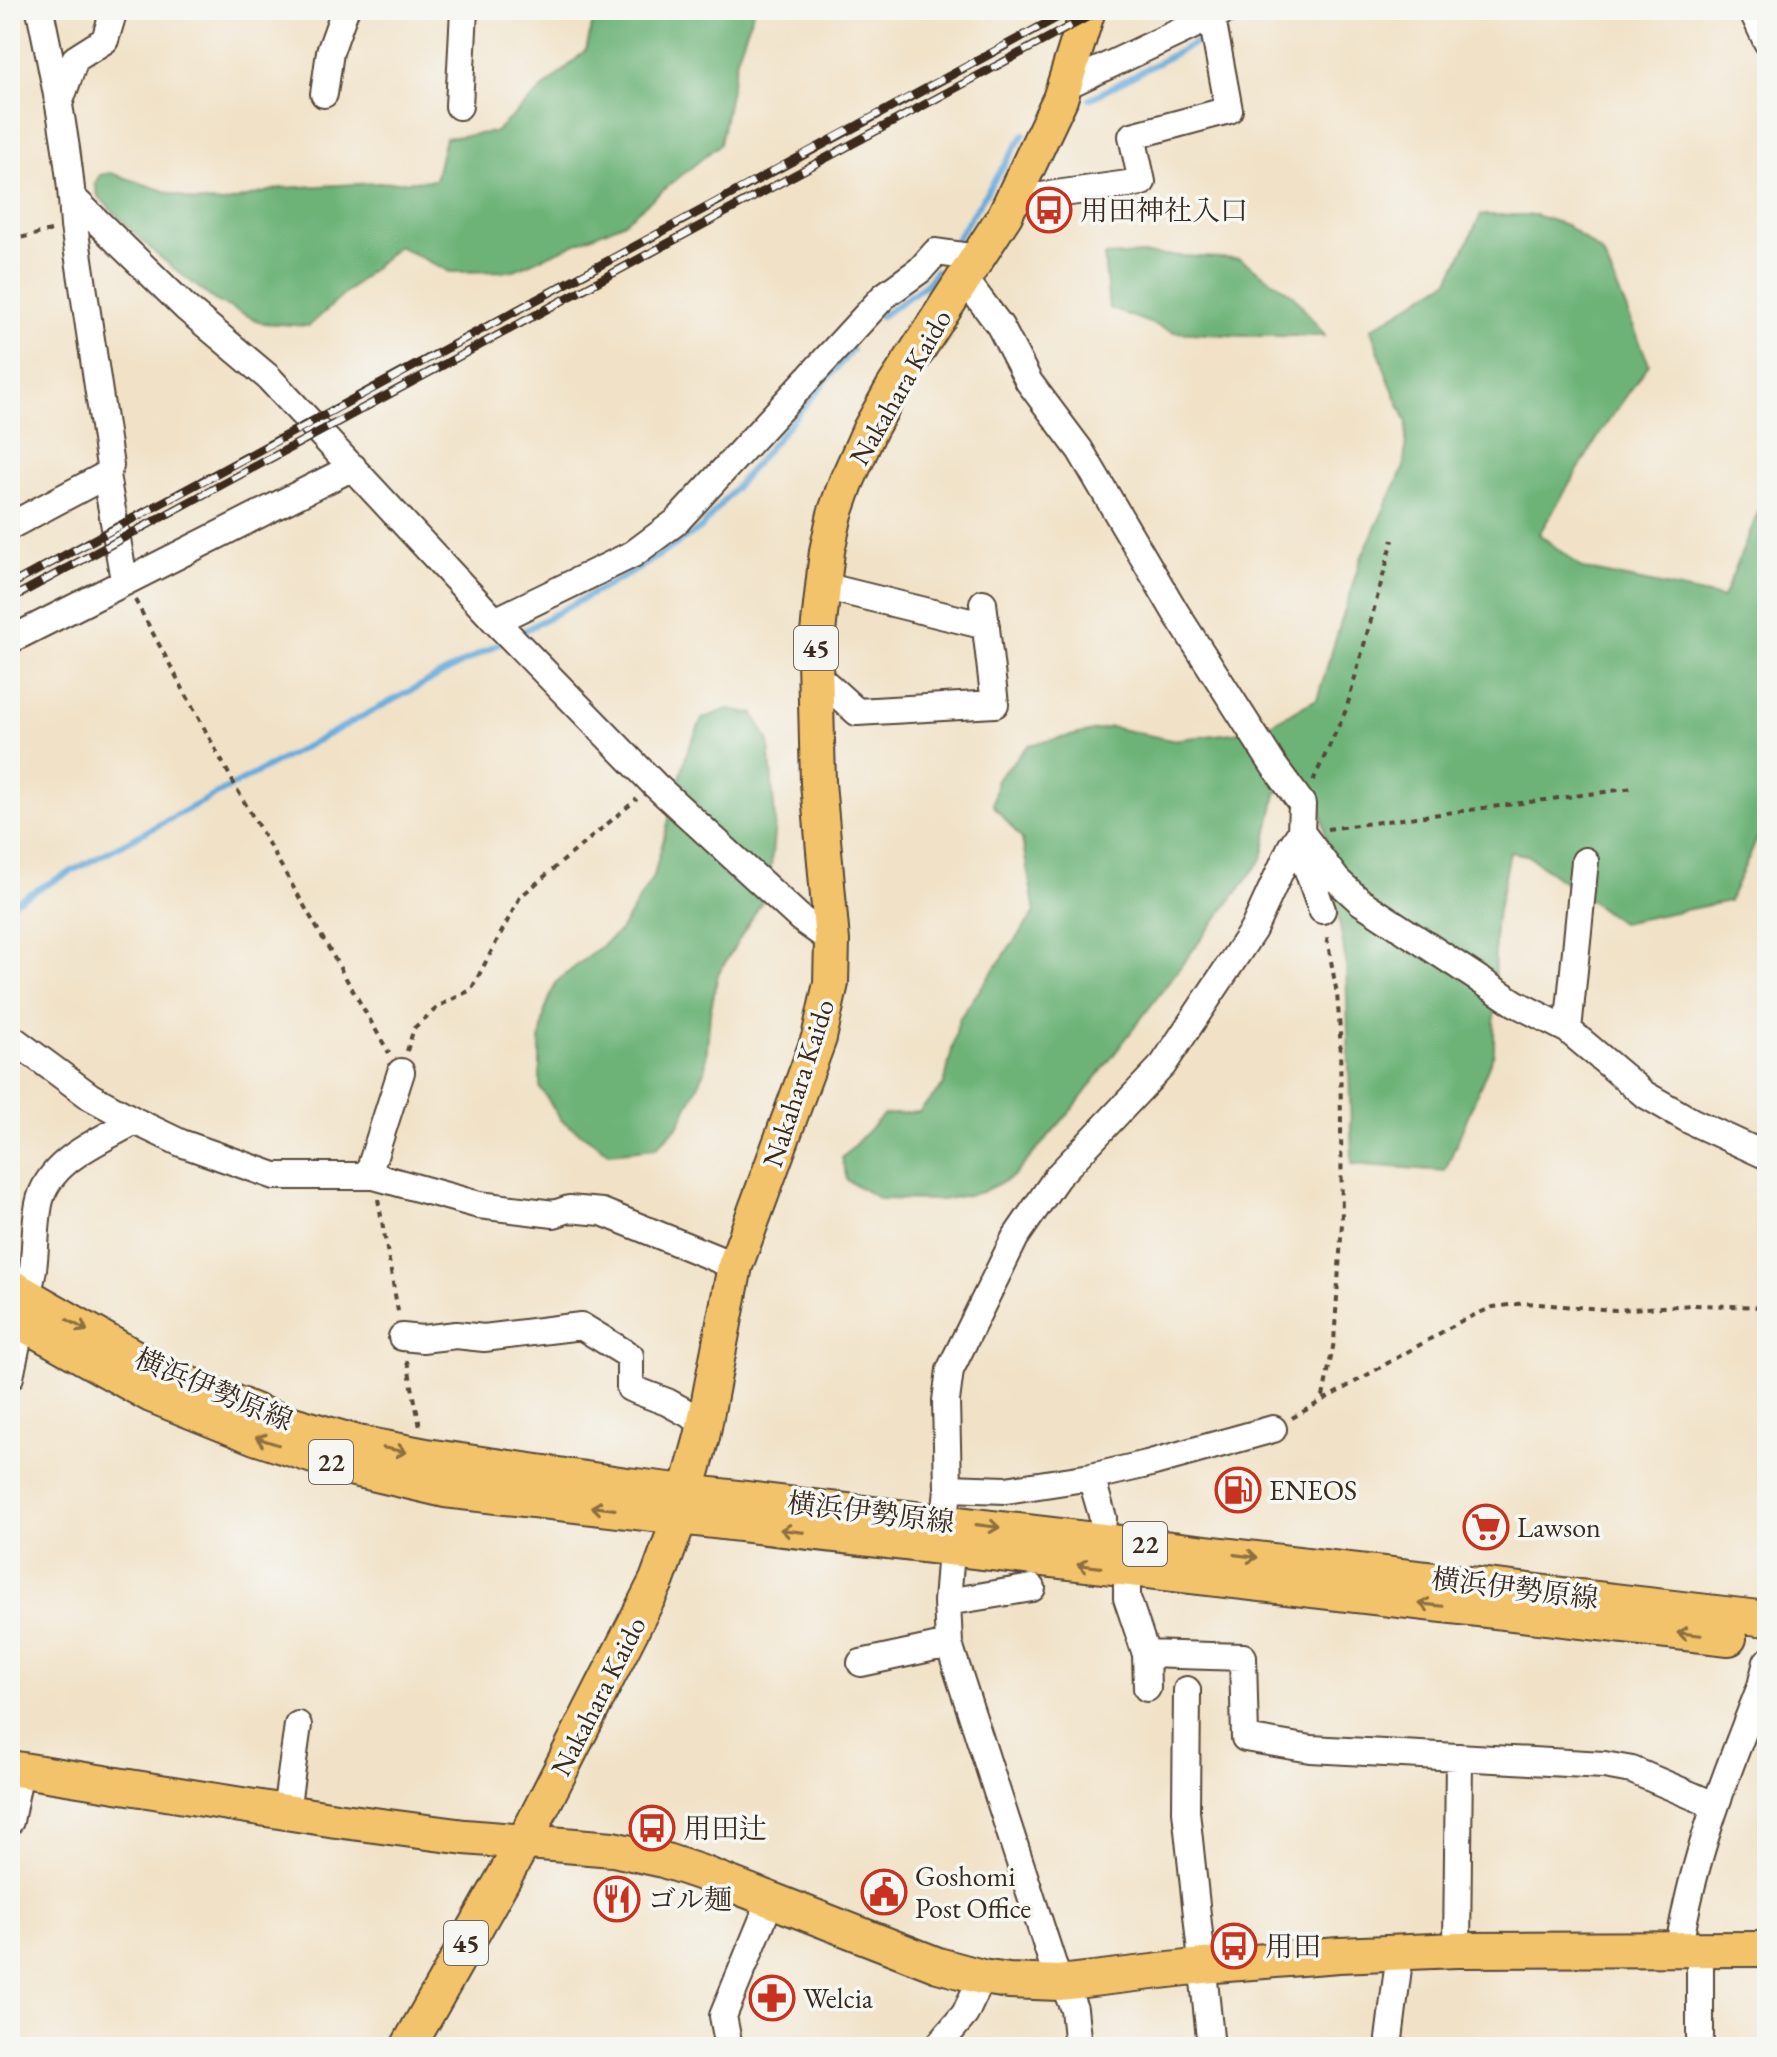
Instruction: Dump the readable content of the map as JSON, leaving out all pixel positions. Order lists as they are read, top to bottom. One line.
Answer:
{"streets":{"main road":["Nakahara Kaido","45","横浜伊勢原線","22"]},"crossings":[["Nakahara Kaido","横浜伊勢原線"]],"places":{"bus stop":["用田神社入口","用田辻","用田"],"fuel station":["ENEOS"],"supermarket":["Lawson"],"public building":["Goshomi Post Office"],"restaurant":["ゴル麺"],"pharmacy":["Welcia"]}}
